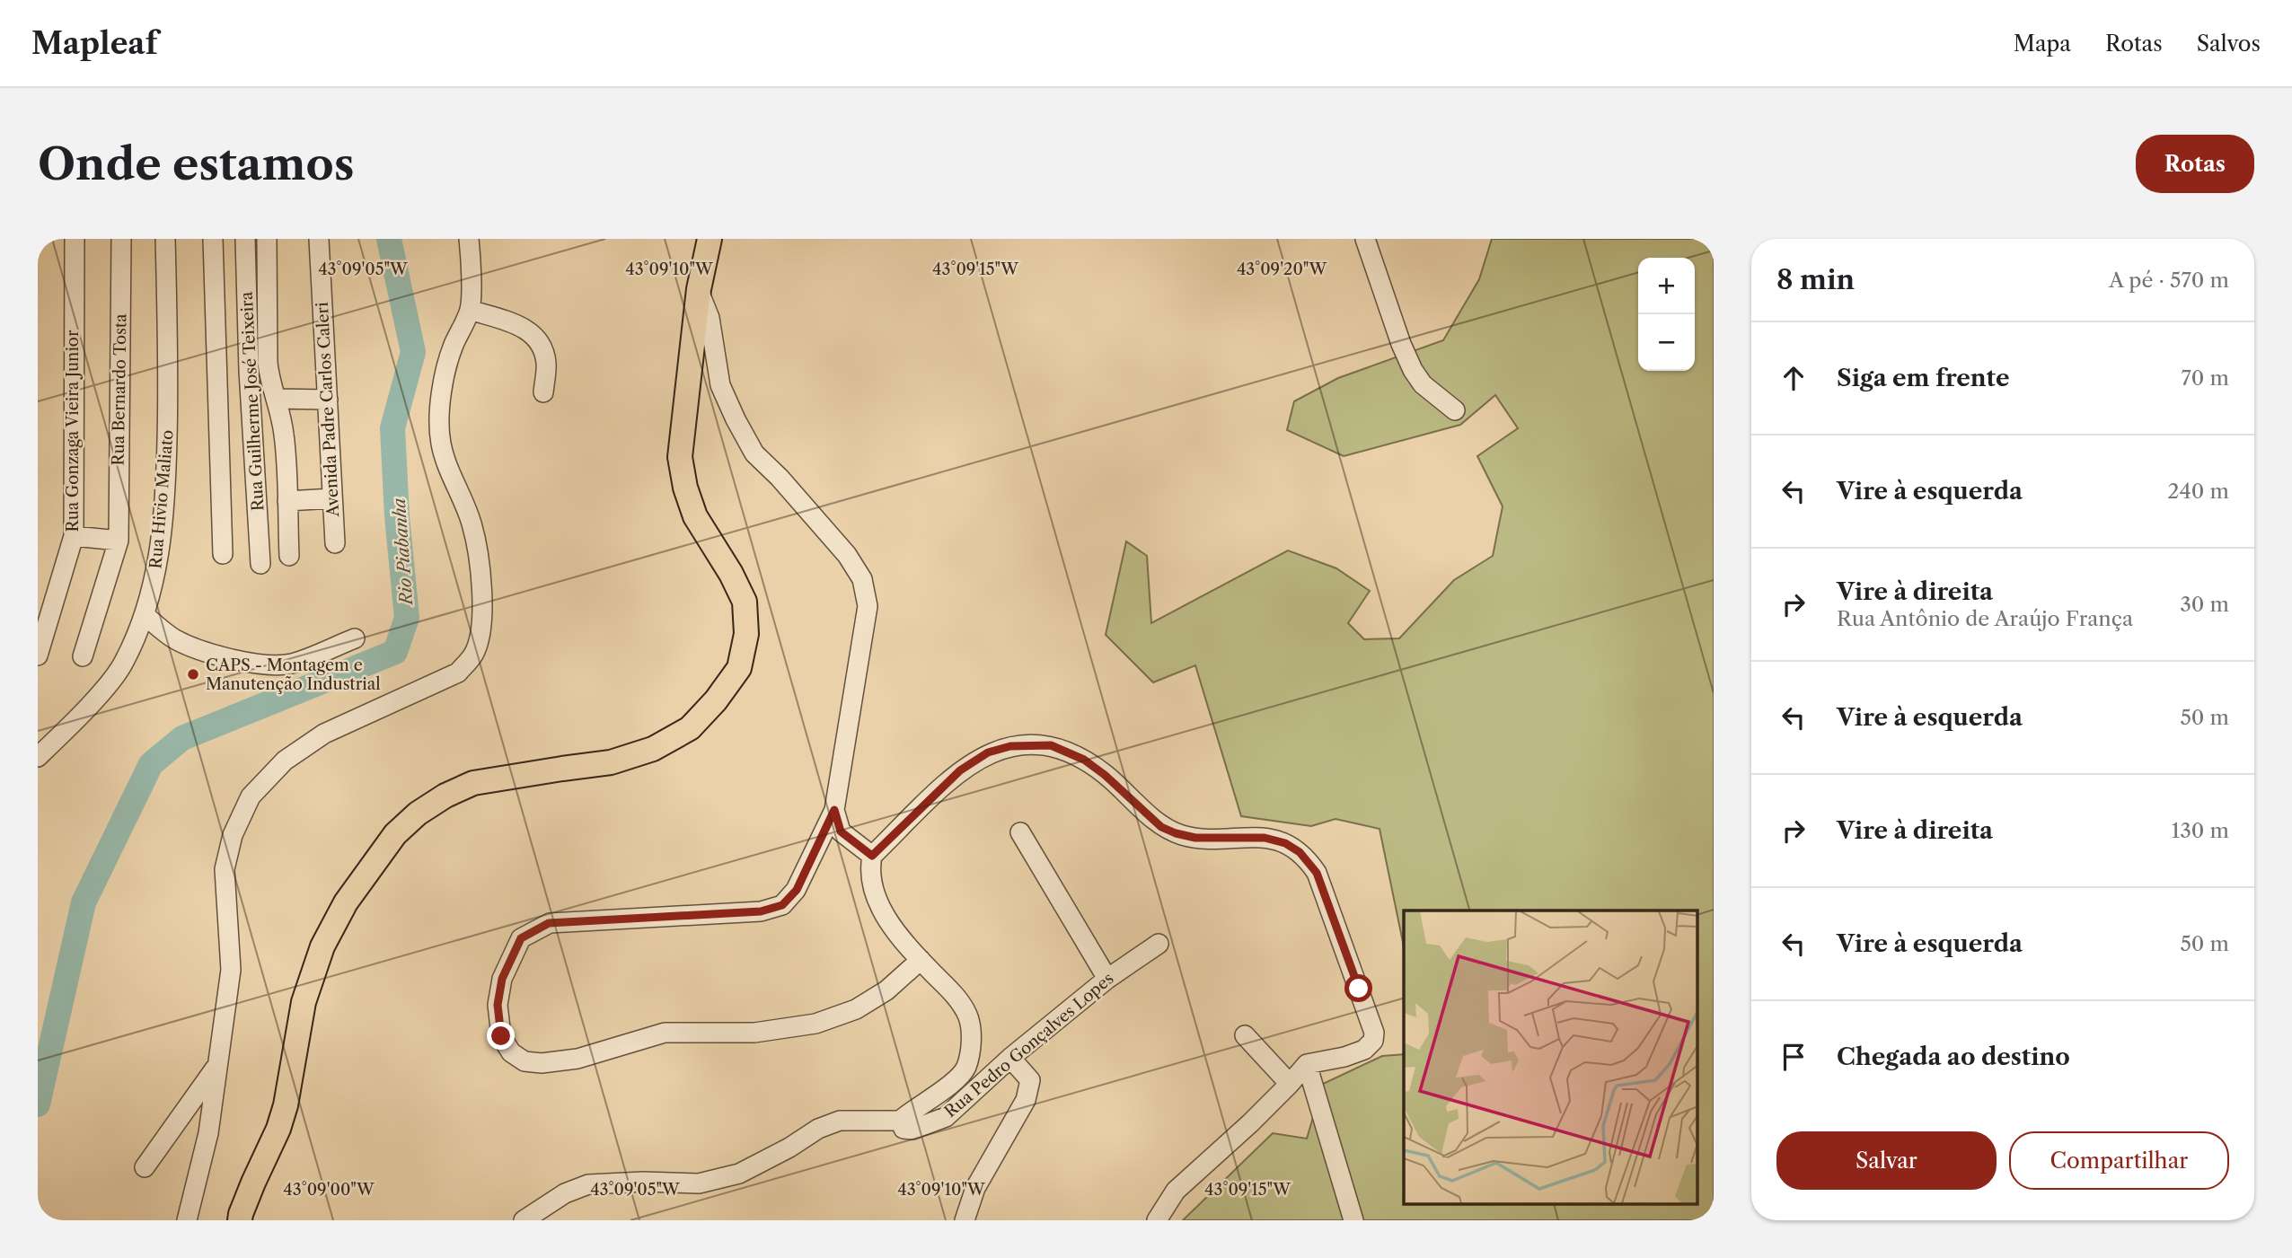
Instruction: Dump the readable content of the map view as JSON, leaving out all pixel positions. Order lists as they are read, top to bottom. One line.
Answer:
{"streets":{"street":["Rua Bernardo Tosta","Rua Guilherme José Teixeira","Avenida Padre Carlos Caleri","Rua Gonzaga Vieira Junior","Rua Hivio Maliato","Rua Pedro Gonçalves Lopes"]},"water":["Rio Piabanha"],"places":["CAPS - Montagem e Manutenção Industrial"],"page":{"header":"Mapleaf","nav":["Mapa","Rotas","Salvos"],"buttons":["Rotas",["Salvar","Compartilhar"]],"title":"Onde estamos","heading":["8 min","A pé · 570 m"],"map_buttons":["+","−"],"list":[["Siga em frente","70 m"],["Vire à esquerda","240 m"],["Vire à direita","Rua Antônio de Araújo França","30 m"],["Vire à esquerda","50 m"],["Vire à direita","130 m"],["Vire à esquerda","50 m"],"Chegada ao destino"]},"coordinates":["43°09'05\"W","43°09'10\"W","43°09'15\"W","43°09'20\"W","43°09'00\"W"]}
